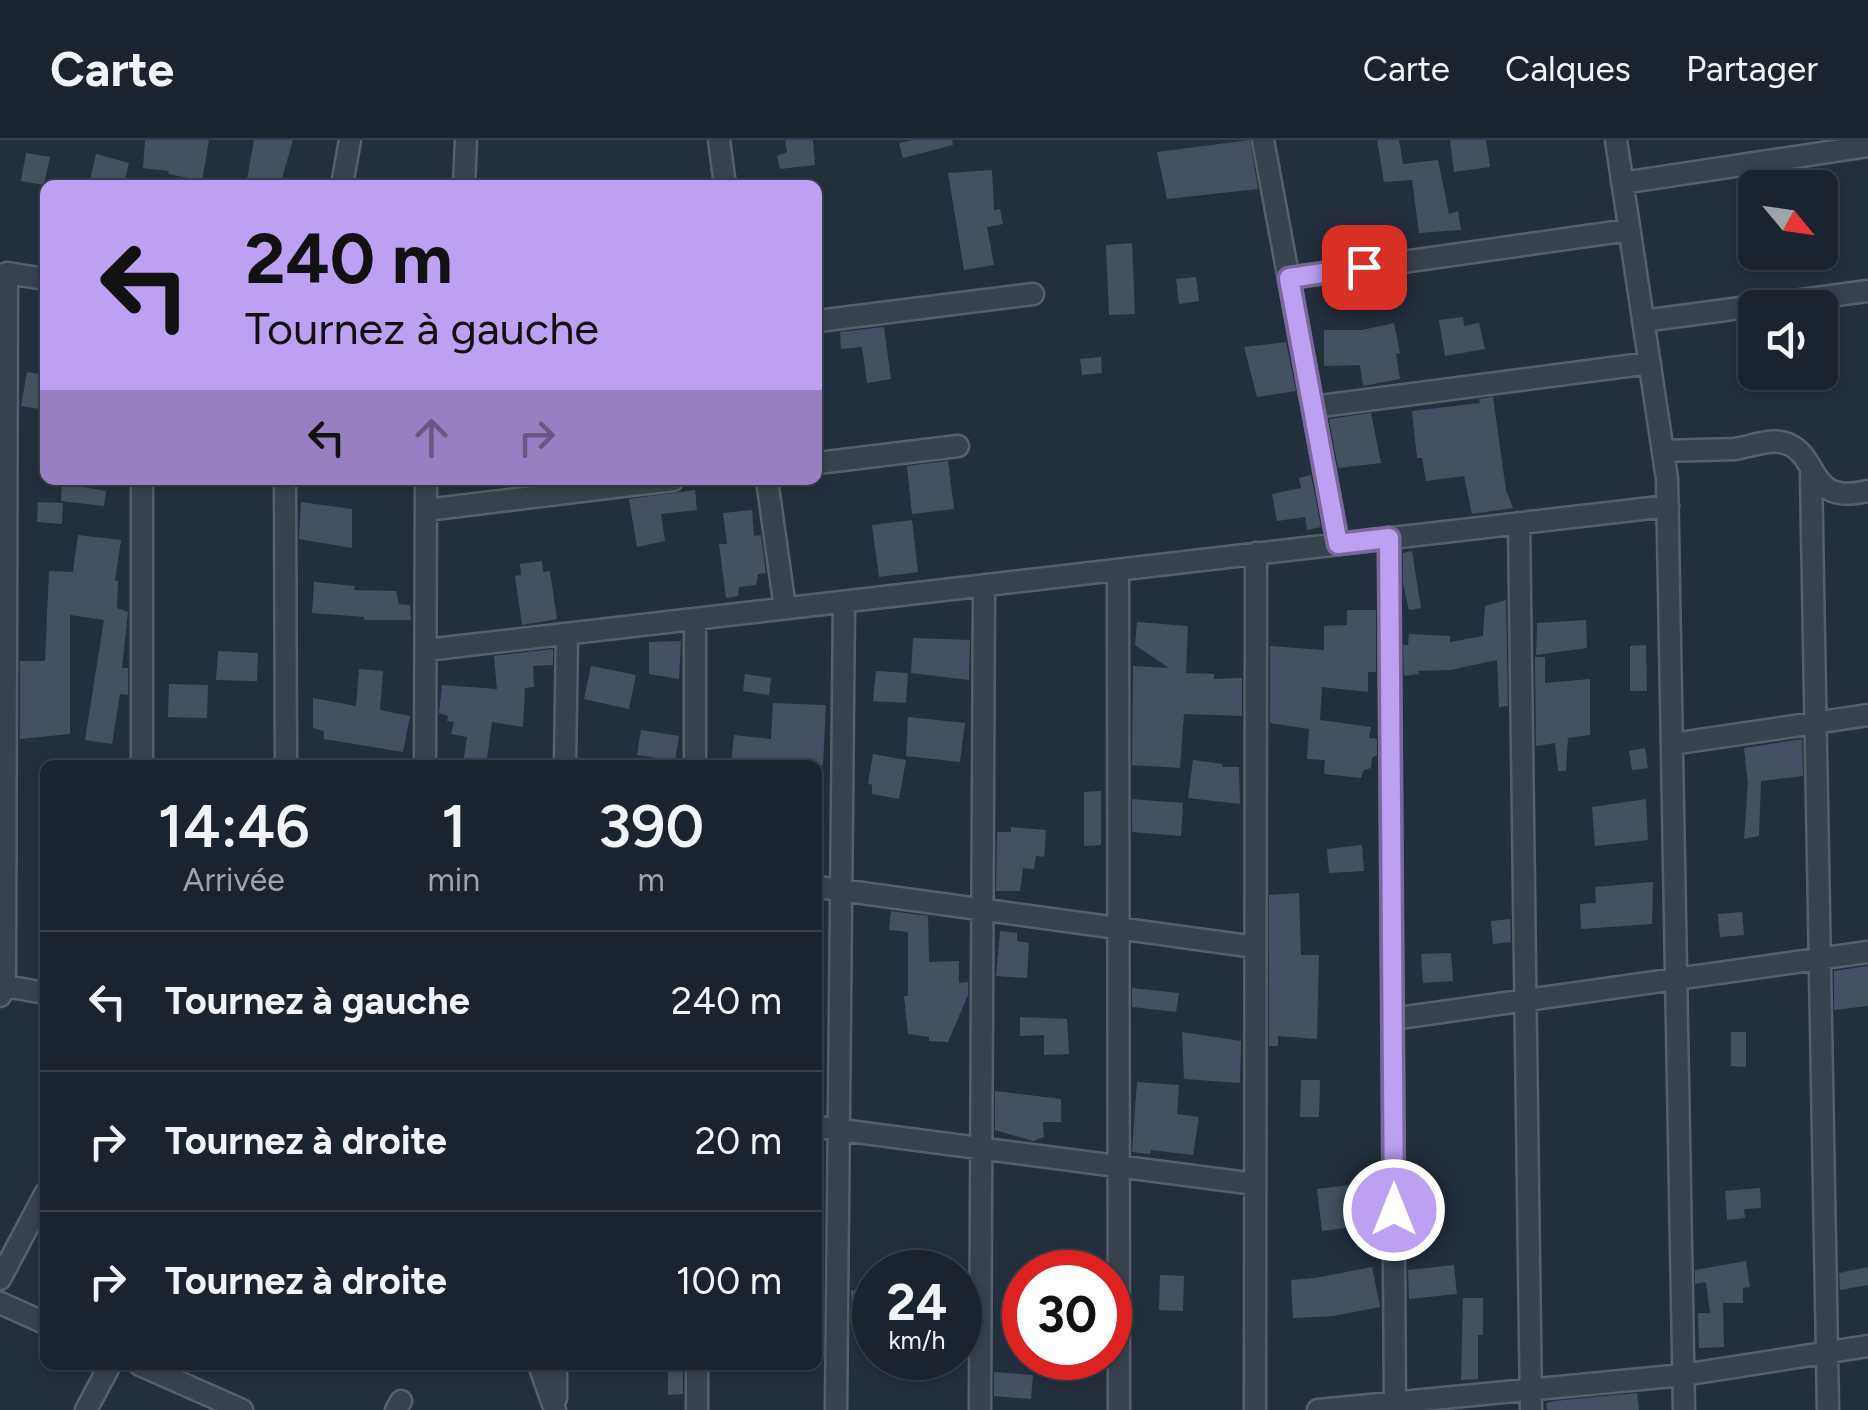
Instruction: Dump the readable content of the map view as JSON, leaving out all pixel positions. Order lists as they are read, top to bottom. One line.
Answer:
{"north":"bottom right","page":{"header":"Carte","nav":["Carte","Calques","Partager"],"turn":["240 m","Tournez à gauche"],"eta":["14:46","Arrivée","1","min","390","m"],"list":[{"name":"Tournez à gauche","value":"240 m"},{"name":"Tournez à droite","value":"20 m"},{"name":"Tournez à droite","value":"100 m"}],"speed":"24 km/h","limit":"30"}}
